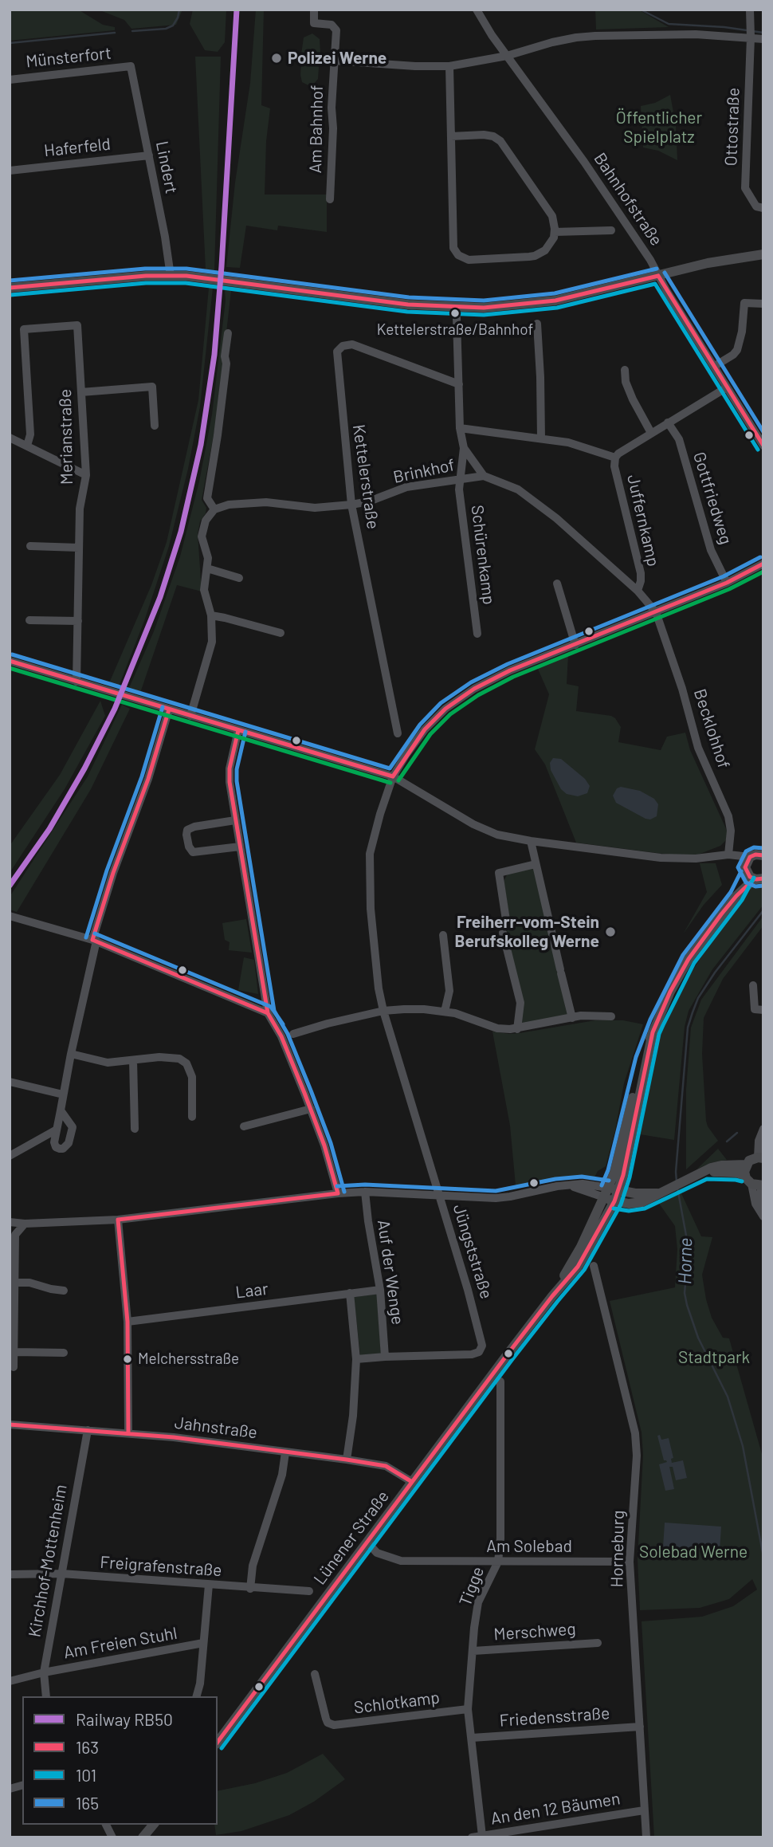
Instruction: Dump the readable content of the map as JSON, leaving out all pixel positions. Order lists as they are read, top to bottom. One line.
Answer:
{"streets":{"main road":["Lünener Straße"],"street":["Münsterfort","Ottostraße","Am Bahnhof","Haferfeld","Lindert","Bahnhofstraße","Merianstraße","Brinkhof","Kettelerstraße","Gottfriedweg","Juffernkamp","Schürenkamp","Becklohhof","Jüngststraße","Auf der Wenge","Laar","Jahnstraße","Am Solebad","Horneburg","Kirchhof-Mottenheim","Freigrafenstraße","Tigge","Merschweg","Am Freien Stuhl","Schlotkamp","Friedensstraße","An den 12 Bäumen"]},"crossings":[["Münsterfort","Lindert"],["Haferfeld","Lindert"],["Brinkhof","Kettelerstraße"],["Brinkhof","Juffernkamp"],["Brinkhof","Schürenkamp"],["Brinkhof","Becklohhof"],["Brinkhof","Jüngststraße"],["Gottfriedweg","Jüngststraße"],["Becklohhof","Jüngststraße"],["Jüngststraße","Auf der Wenge"],["Auf der Wenge","Laar"],["Jahnstraße","Lünener Straße"],["Jahnstraße","Kirchhof-Mottenheim"],["Lünener Straße","Am Solebad"],["Am Solebad","Horneburg"],["Am Solebad","Tigge"],["Horneburg","Friedensstraße"],["Horneburg","An den 12 Bäumen"],["Kirchhof-Mottenheim","Freigrafenstraße"],["Kirchhof-Mottenheim","Am Freien Stuhl"],["Tigge","Merschweg"],["Tigge","Schlotkamp"],["Tigge","Friedensstraße"],["Tigge","An den 12 Bäumen"]],"water":["Horne"],"parks":["Öffentlicher Spielplatz","Stadtpark","Solebad Werne"],"places":["Polizei Werne","Kettelerstraße/Bahnhof","Freiherr-vom-Stein Berufskolleg Werne","Melchersstraße"],"lines":["rail line RB50","transit line 165","transit line 163","transit line 101"],"legend":["Railway RB50","163","101","165"]}
